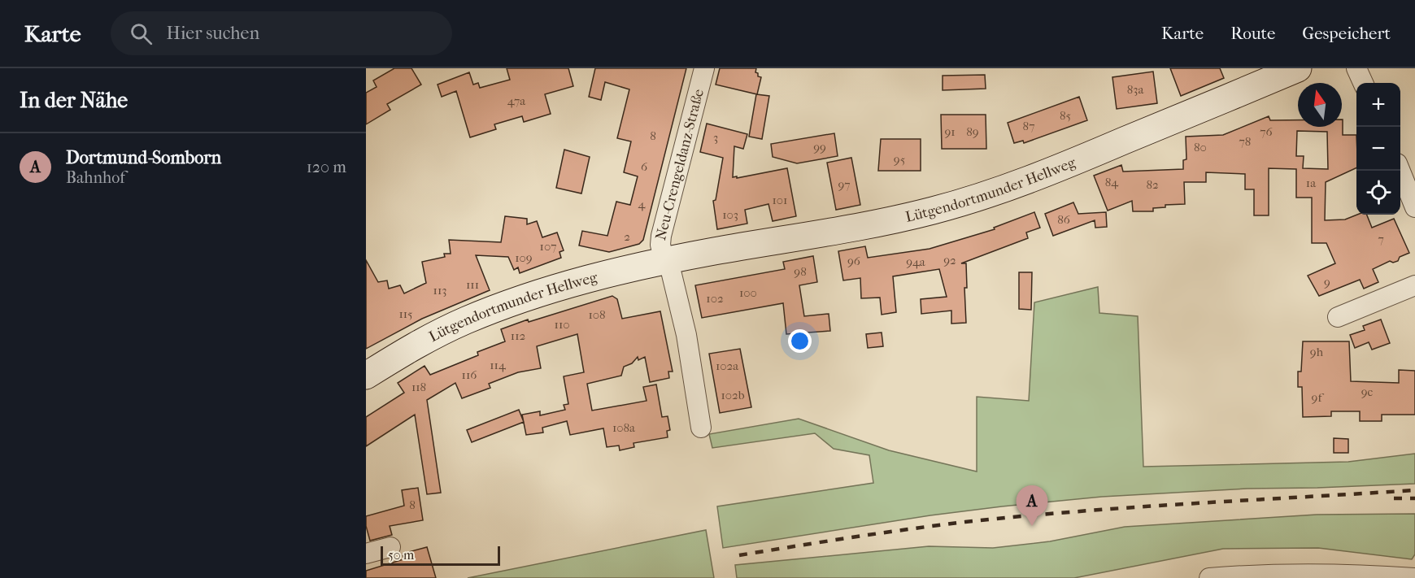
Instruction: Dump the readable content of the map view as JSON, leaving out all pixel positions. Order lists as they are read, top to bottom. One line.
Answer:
{"streets":{"main road":["Lütgendortmunder Hellweg"],"street":["Neu-Crengeldanz-Straße"]},"crossings":[["Neu-Crengeldanz-Straße","Lütgendortmunder Hellweg"]],"house_numbers":["83a","47a","85","87","91","89","76","8","3","78","99","80","95","6","84","1a","97","82","101","4","103","86","2","7","107","109","92","96","94a","98","9","111","113","100","102","115","108","110","112","9h","114","102a","116","118","9c","102b","9f","108a","8"],"scale_bar":"50 m","north":"top","page":{"header":"Karte","search":"Hier suchen","nav":["Karte","Route","Gespeichert"],"heading":"In der Nähe","map_buttons":["+","−"],"list":[{"mark":"A","name":"Dortmund-Somborn","note":"Bahnhof","value":"120 m"}],"pins":"A","scale":"50 m"}}
